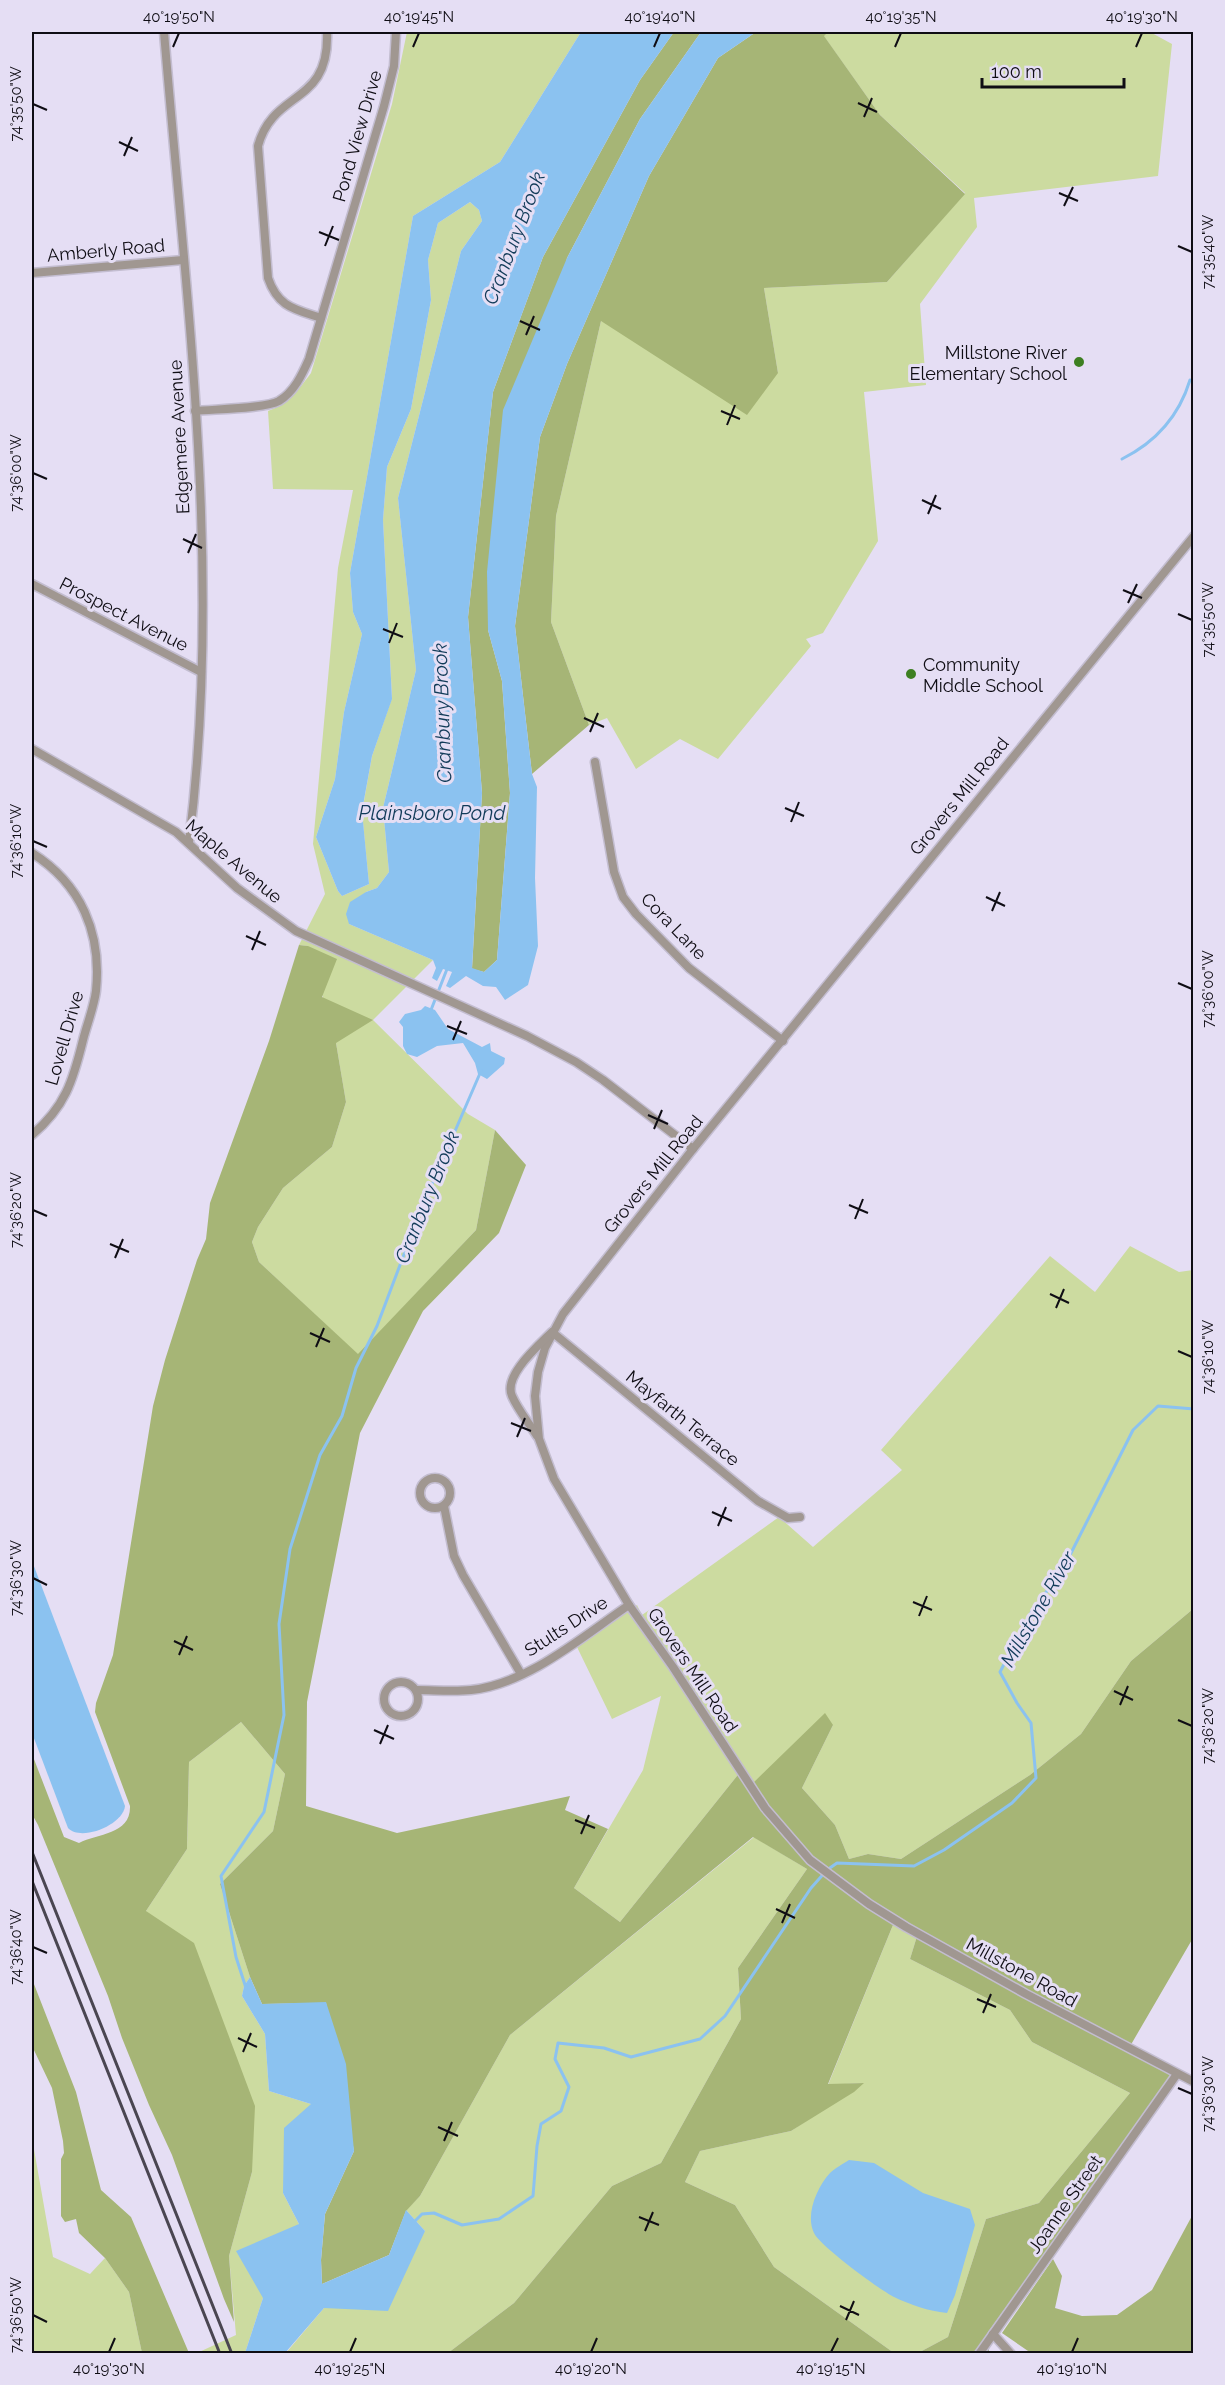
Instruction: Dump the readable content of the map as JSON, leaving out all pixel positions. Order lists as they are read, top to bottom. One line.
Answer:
{"streets":{"street":["Pond View Drive","Amberly Road","Edgemere Avenue","Prospect Avenue","Grovers Mill Road","Maple Avenue","Cora Lane","Lovell Drive","Mayfarth Terrace","Stults Drive","Millstone Road","Joanne Street"]},"crossings":[["Pond View Drive","Edgemere Avenue"],["Amberly Road","Edgemere Avenue"],["Edgemere Avenue","Prospect Avenue"],["Edgemere Avenue","Maple Avenue"],["Grovers Mill Road","Maple Avenue"],["Grovers Mill Road","Cora Lane"],["Grovers Mill Road","Mayfarth Terrace"],["Grovers Mill Road","Stults Drive"],["Grovers Mill Road","Millstone Road"],["Millstone Road","Joanne Street"]],"water":["Cranbury Brook","Plainsboro Pond","Millstone River"],"places":["Millstone River Elementary School","Community Middle School"],"scale_bar":"100 m","coordinates":["40°19'50\"N","40°19'45\"N","40°19'40\"N","40°19'35\"N","40°19'30\"N","74°35'50\"W","74°35'40\"W","74°36'00\"W","74°36'10\"W","74°36'20\"W","74°36'30\"W","74°36'40\"W","74°36'50\"W","40°19'25\"N","40°19'20\"N","40°19'15\"N","40°19'10\"N"]}
